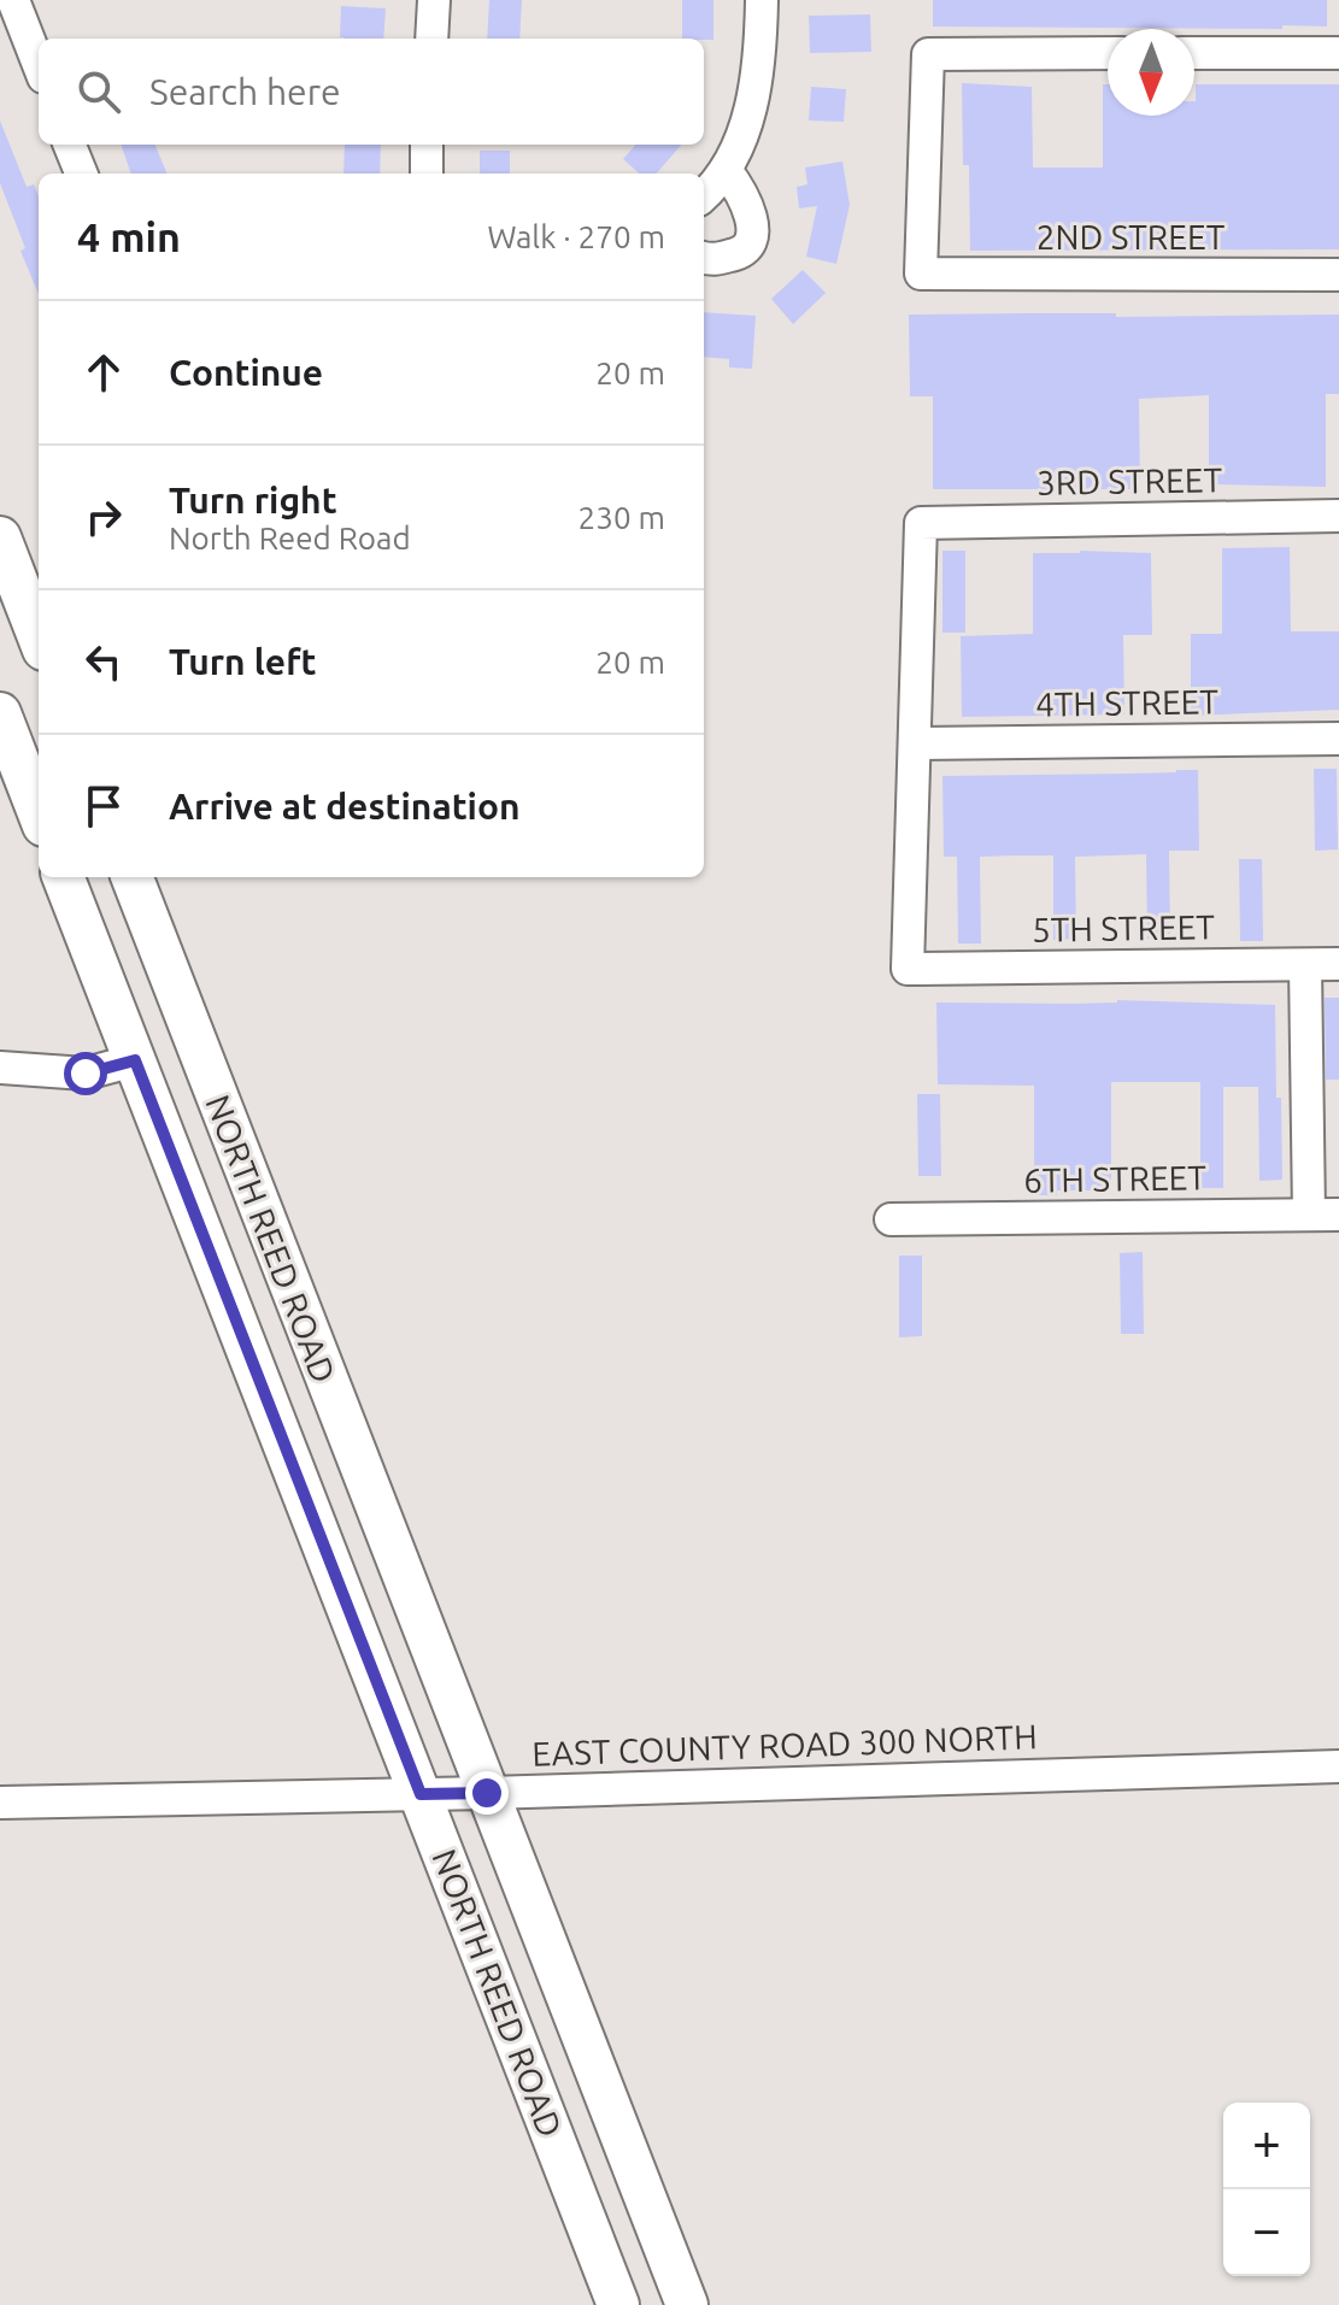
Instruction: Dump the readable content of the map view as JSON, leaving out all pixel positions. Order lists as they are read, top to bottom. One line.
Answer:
{"streets":{"main road":["NORTH REED ROAD"],"street":["2ND STREET","3RD STREET","4TH STREET","5TH STREET","6TH STREET","EAST COUNTY ROAD 300 NORTH"]},"crossings":[["3RD STREET","4TH STREET"],["3RD STREET","5TH STREET"],["4TH STREET","5TH STREET"],["NORTH REED ROAD","EAST COUNTY ROAD 300 NORTH"]],"north":"bottom","page":{"search":"Search here","heading":["4 min","Walk · 270 m"],"list":[["Continue","20 m"],["Turn right","North Reed Road","230 m"],["Turn left","20 m"],"Arrive at destination"],"map_buttons":["+","−"]}}
